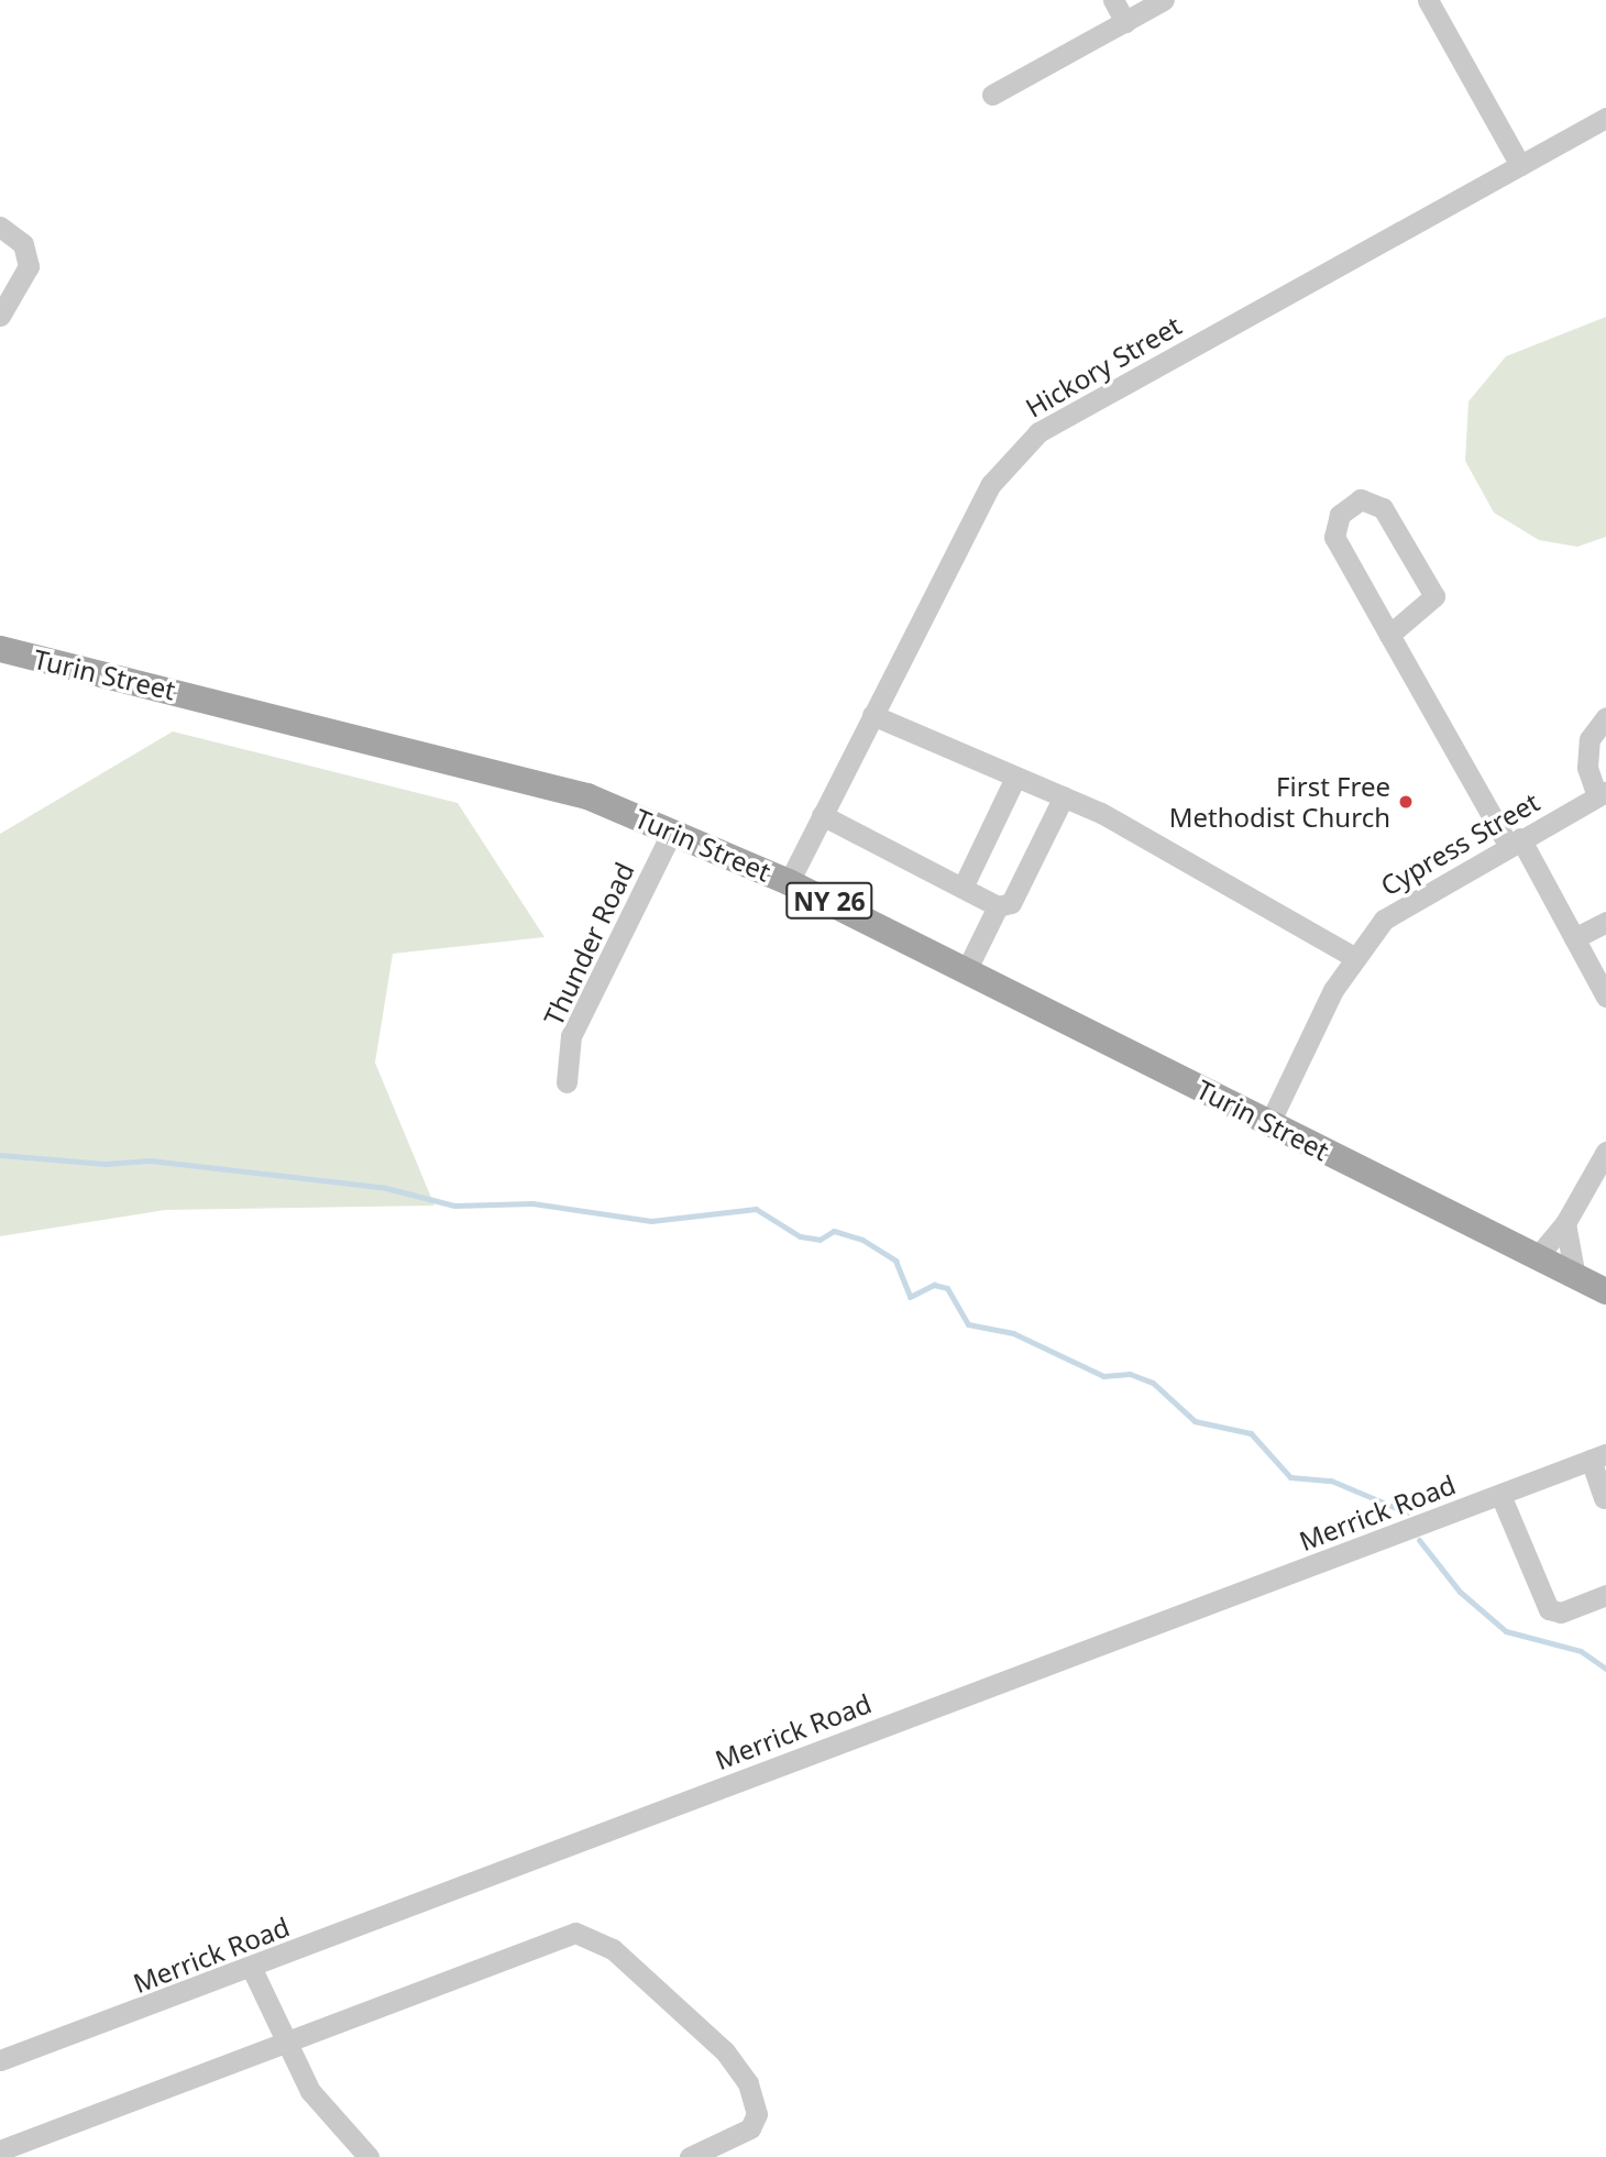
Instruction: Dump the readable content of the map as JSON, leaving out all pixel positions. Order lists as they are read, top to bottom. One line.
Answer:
{"streets":{"main road":["Turin Street","NY 26"],"street":["Hickory Street","Cypress Street","Thunder Road","Merrick Road"]},"crossings":[["Hickory Street","Turin Street"],["Turin Street","Cypress Street"],["Turin Street","Thunder Road"]],"places":["First Free Methodist Church"]}
